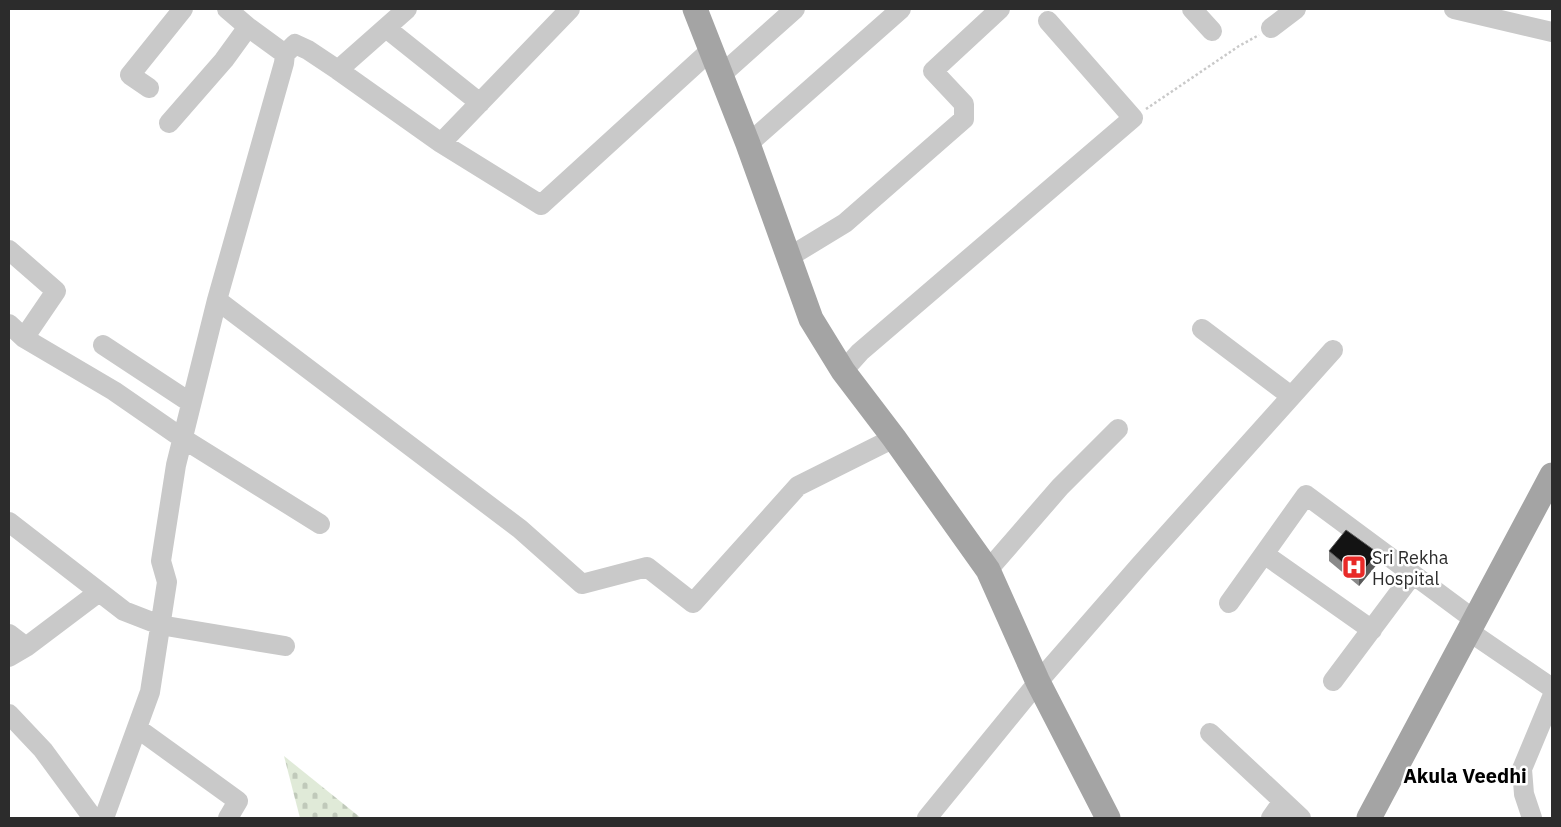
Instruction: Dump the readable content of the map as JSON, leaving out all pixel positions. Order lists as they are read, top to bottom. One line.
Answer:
{"districts":["Akula Veedhi"],"places":{"hospital":["Sri Rekha Hospital"]}}
